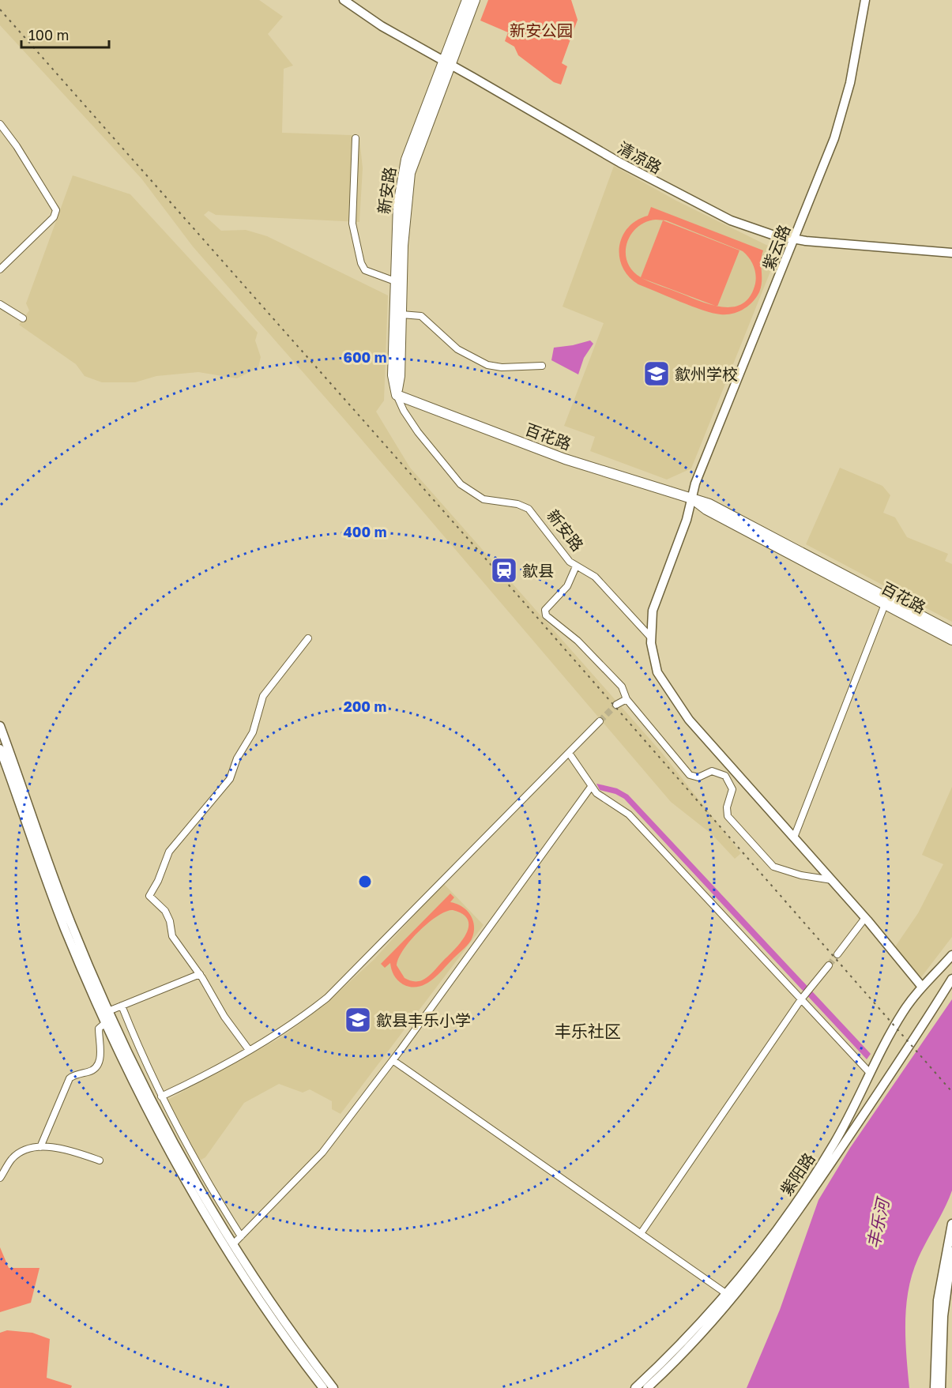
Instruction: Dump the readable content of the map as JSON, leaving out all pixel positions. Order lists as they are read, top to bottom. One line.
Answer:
{"streets":{"main road":["清凉路","新安路","紫云路","百花路","紫阳路"]},"crossings":[["清凉路","新安路"],["清凉路","紫云路"],["新安路","紫云路"],["新安路","百花路"],["紫云路","百花路"],["紫云路","紫阳路"]],"districts":["丰乐社区"],"water":["丰乐河"],"parks":["新安公园"],"places":{"school or university":["歙州学校","歙县丰乐小学"],"station":["歙县"]},"scale_bar":"100 m","rings":["600 m","400 m","200 m"]}
